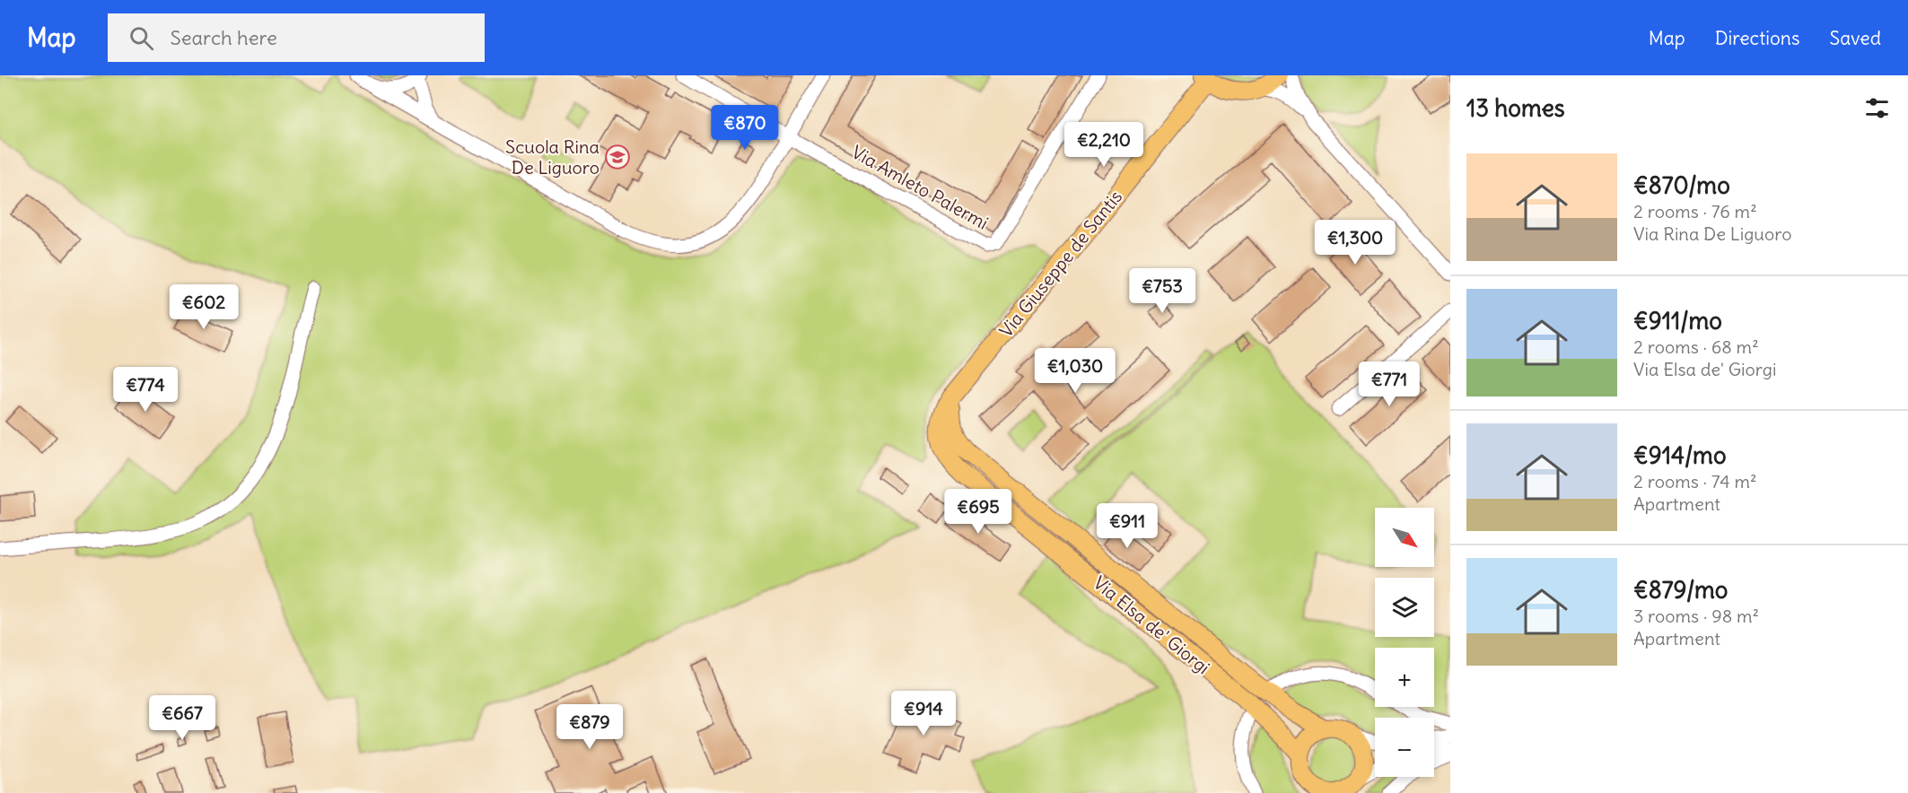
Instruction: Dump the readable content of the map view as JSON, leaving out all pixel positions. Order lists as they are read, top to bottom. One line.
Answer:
{"streets":{"main road":["Via Giuseppe de Santis","Via Elsa de' Giorgi"],"street":["Via Amleto Palermi"]},"crossings":[["Via Giuseppe de Santis","Via Elsa de' Giorgi"]],"places":{"school or university":["Scuola Rina De Liguoro"]},"north":"bottom right","page":{"header":"Map","search":"Search here","nav":["Map","Directions","Saved"],"heading":"13 homes","price":["€870","€2,210","€1,300","€753","€602","€1,030","€771","€774","€695","€911","€914","€667","€879"],"list":[{"name":"€870/mo","note":"2 rooms · 76 m² · Via Rina De Liguoro"},{"name":"€911/mo","note":"2 rooms · 68 m² · Via Elsa de' Giorgi"},{"name":"€914/mo","note":"2 rooms · 74 m² · Apartment"},{"name":"€879/mo","note":"3 rooms · 98 m² · Apartment"}],"map_buttons":["+","−"]}}
